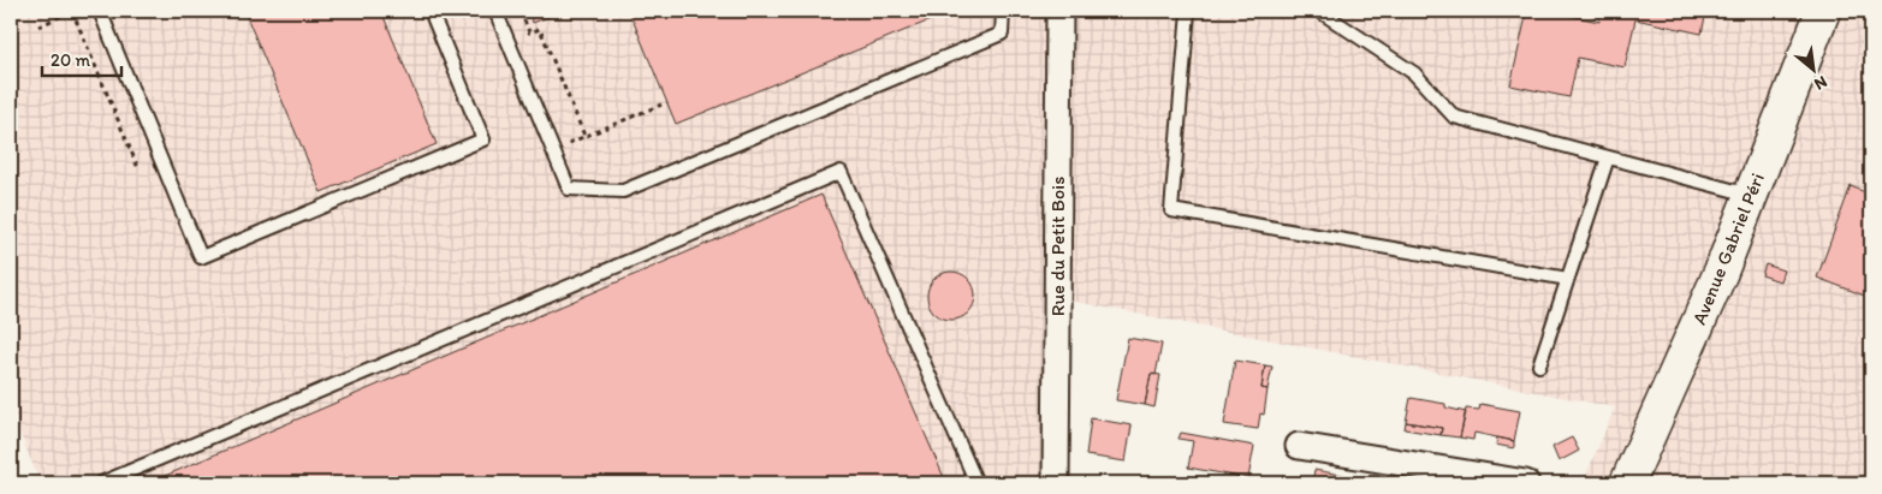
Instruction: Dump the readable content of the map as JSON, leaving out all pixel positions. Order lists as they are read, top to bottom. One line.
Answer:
{"streets":{"main road":["Avenue Gabriel Péri"],"street":["Rue du Petit Bois"]},"scale_bar":"20 m","north":"bottom right"}
